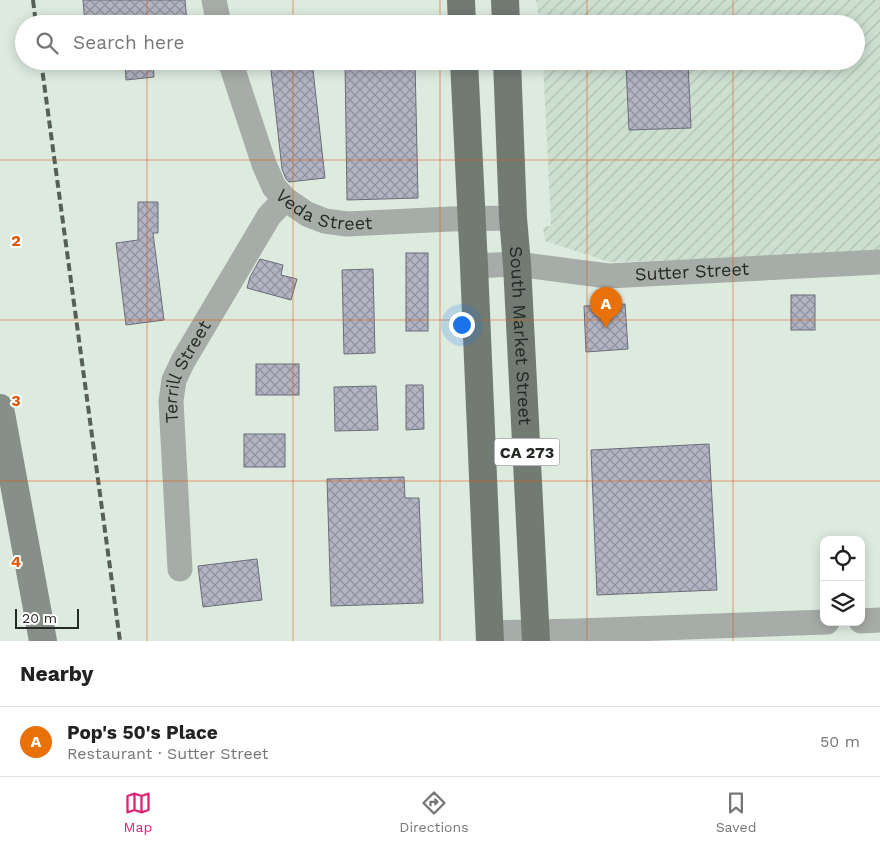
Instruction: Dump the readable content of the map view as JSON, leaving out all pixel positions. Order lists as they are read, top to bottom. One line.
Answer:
{"streets":{"main road":["South Market Street","CA 273"],"street":["Veda Street","Sutter Street","Terrill Street"]},"crossings":[["Veda Street","South Market Street"],["Veda Street","Terrill Street"],["Veda Street","CA 273"],["Sutter Street","South Market Street"],["Sutter Street","CA 273"]],"scale_bar":"20 m","page":{"search":"Search here","pins":"A","scale":"20 m","heading":"Nearby","list":[{"mark":"A","name":"Pop's 50's Place","note":"Restaurant · Sutter Street","value":"50 m"}],"nav":["Map","Directions","Saved"]},"grid":{"rows":["2","3","4"]}}
